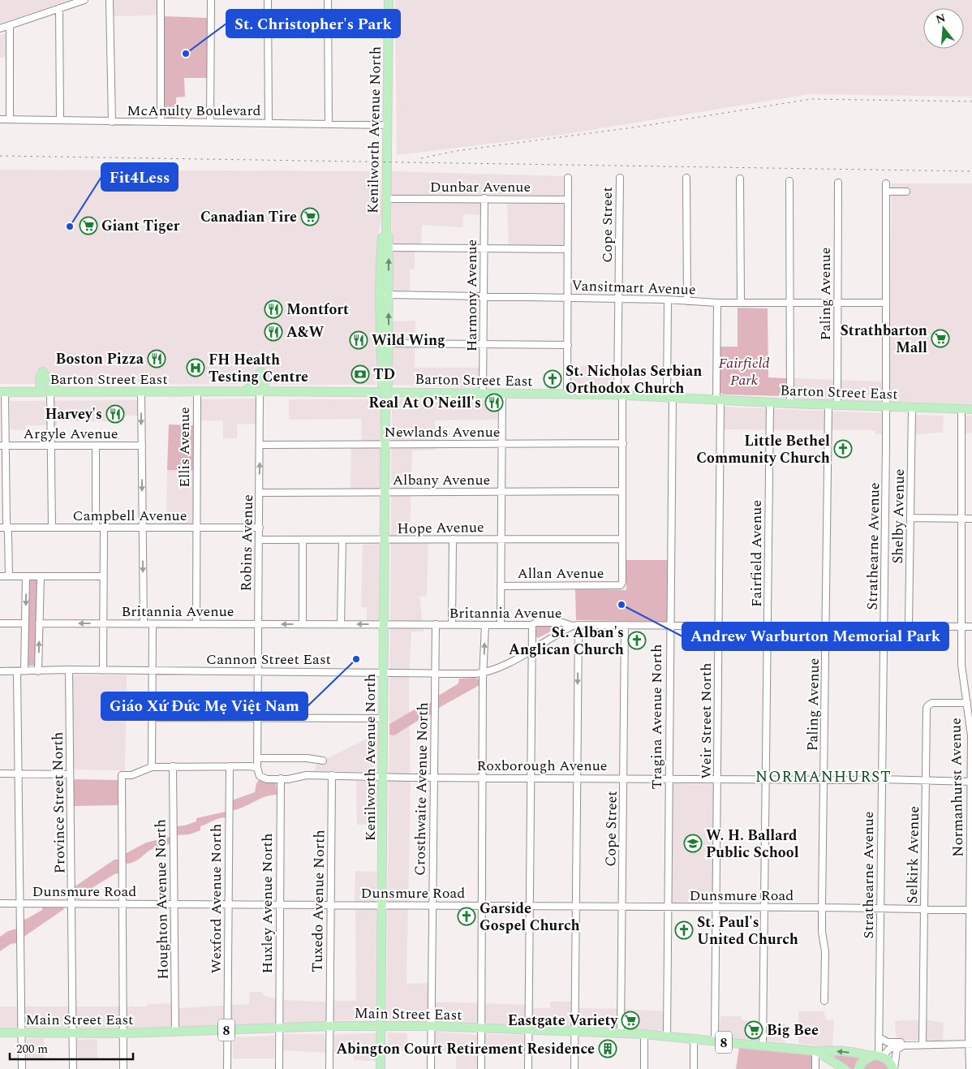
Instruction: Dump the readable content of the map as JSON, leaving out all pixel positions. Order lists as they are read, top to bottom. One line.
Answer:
{"streets":{"main road":["Kenilworth Avenue North","Barton Street East","Main Street East","8"],"street":["McAnulty Boulevard","Dunbar Avenue","Cope Street","Vansitmart Avenue","Paling Avenue","Harmony Avenue","Newlands Avenue","Argyle Avenue","Ellis Avenue","Albany Avenue","Campbell Avenue","Shelby Avenue","Hope Avenue","Robins Avenue","Strathearne Avenue","Fairfield Avenue","Allan Avenue","Britannia Avenue","Cannon Street East","Tragina Avenue North","Weir Street North","Roxborough Avenue","Normanhurst Avenue","Crosthwaite Avenue North","Province Street North","Selkirk Avenue","Dunsmure Road","Wexford Avenue North","Houghton Avenue North","Tuxedo Avenue North","Huxley Avenue North"]},"crossings":[["McAnulty Boulevard","Kenilworth Avenue North"],["Kenilworth Avenue North","Vansitmart Avenue"],["Kenilworth Avenue North","Barton Street East"],["Kenilworth Avenue North","Newlands Avenue"],["Kenilworth Avenue North","Albany Avenue"],["Kenilworth Avenue North","Hope Avenue"],["Kenilworth Avenue North","Britannia Avenue"],["Kenilworth Avenue North","Cannon Street East"],["Kenilworth Avenue North","Roxborough Avenue"],["Kenilworth Avenue North","Dunsmure Road"],["Kenilworth Avenue North","Main Street East"],["Dunbar Avenue","Harmony Avenue"],["Cope Street","Vansitmart Avenue"],["Cope Street","Barton Street East"],["Cope Street","Newlands Avenue"],["Cope Street","Albany Avenue"],["Cope Street","Hope Avenue"],["Cope Street","Allan Avenue"],["Cope Street","Britannia Avenue"],["Cope Street","Roxborough Avenue"],["Cope Street","Dunsmure Road"],["Cope Street","Main Street East"],["Vansitmart Avenue","Paling Avenue"],["Vansitmart Avenue","Harmony Avenue"],["Vansitmart Avenue","Strathearne Avenue"],["Vansitmart Avenue","Tragina Avenue North"],["Vansitmart Avenue","Weir Street North"],["Paling Avenue","Barton Street East"],["Paling Avenue","Britannia Avenue"],["Paling Avenue","Roxborough Avenue"],["Paling Avenue","Dunsmure Road"],["Harmony Avenue","Barton Street East"],["Barton Street East","Ellis Avenue"],["Barton Street East","Shelby Avenue"],["Barton Street East","Robins Avenue"],["Barton Street East","Strathearne Avenue"],["Barton Street East","Fairfield Avenue"],["Barton Street East","Tragina Avenue North"],["Barton Street East","Weir Street North"],["Barton Street East","Normanhurst Avenue"],["Newlands Avenue","Robins Avenue"],["Ellis Avenue","Campbell Avenue"],["Ellis Avenue","Britannia Avenue"],["Albany Avenue","Robins Avenue"],["Campbell Avenue","Robins Avenue"],["Shelby Avenue","Britannia Avenue"],["Hope Avenue","Robins Avenue"],["Robins Avenue","Britannia Avenue"],["Robins Avenue","Cannon Street East"],["Robins Avenue","Roxborough Avenue"],["Strathearne Avenue","Britannia Avenue"],["Strathearne Avenue","Roxborough Avenue"],["Strathearne Avenue","Dunsmure Road"],["Strathearne Avenue","Main Street East"],["Fairfield Avenue","Britannia Avenue"],["Fairfield Avenue","Roxborough Avenue"],["Fairfield Avenue","Dunsmure Road"],["Fairfield Avenue","Main Street East"],["Britannia Avenue","Cannon Street East"],["Britannia Avenue","Tragina Avenue North"],["Britannia Avenue","Weir Street North"],["Britannia Avenue","Normanhurst Avenue"],["Britannia Avenue","Crosthwaite Avenue North"],["Cannon Street East","Crosthwaite Avenue North"],["Cannon Street East","Province Street North"],["Tragina Avenue North","Roxborough Avenue"],["Tragina Avenue North","Dunsmure Road"],["Tragina Avenue North","Main Street East"],["Weir Street North","Roxborough Avenue"],["Weir Street North","Dunsmure Road"],["Weir Street North","Main Street East"],["Roxborough Avenue","Normanhurst Avenue"],["Roxborough Avenue","Crosthwaite Avenue North"],["Roxborough Avenue","Selkirk Avenue"],["Roxborough Avenue","Tuxedo Avenue North"],["Roxborough Avenue","Huxley Avenue North"],["Normanhurst Avenue","Selkirk Avenue"],["Normanhurst Avenue","Dunsmure Road"],["Crosthwaite Avenue North","Dunsmure Road"],["Crosthwaite Avenue North","Main Street East"],["Province Street North","Dunsmure Road"],["Province Street North","Main Street East"],["Selkirk Avenue","Dunsmure Road"],["Dunsmure Road","Wexford Avenue North"],["Dunsmure Road","Houghton Avenue North"],["Dunsmure Road","Tuxedo Avenue North"],["Dunsmure Road","Huxley Avenue North"],["Wexford Avenue North","Main Street East"],["Houghton Avenue North","Main Street East"],["Tuxedo Avenue North","Main Street East"],["Huxley Avenue North","Main Street East"]],"districts":["NORMANHURST"],"parks":["Fairfield Park"],"places":{"other":["St. Christopher's Park","Fit4Less","Andrew Warburton Memorial Park","Giáo Xứ Đức Mẹ Việt Nam"],"supermarket":["Canadian Tire","Giant Tiger","Strathbarton Mall","Eastgate Variety","Big Bee"],"restaurant":["Montfort","A&W","Wild Wing","Boston Pizza","Real At O'Neill's","Harvey's"],"hospital":["FH Health Testing Centre"],"bank":["TD"],"church":["St. Nicholas Serbian Orthodox Church","Little Bethel Community Church","St. Alban's Anglican Church","Garside Gospel Church","St. Paul's United Church"],"school or university":["W. H. Ballard Public School"],"building":["Abington Court Retirement Residence"]},"scale_bar":"200 m","north":"top"}
